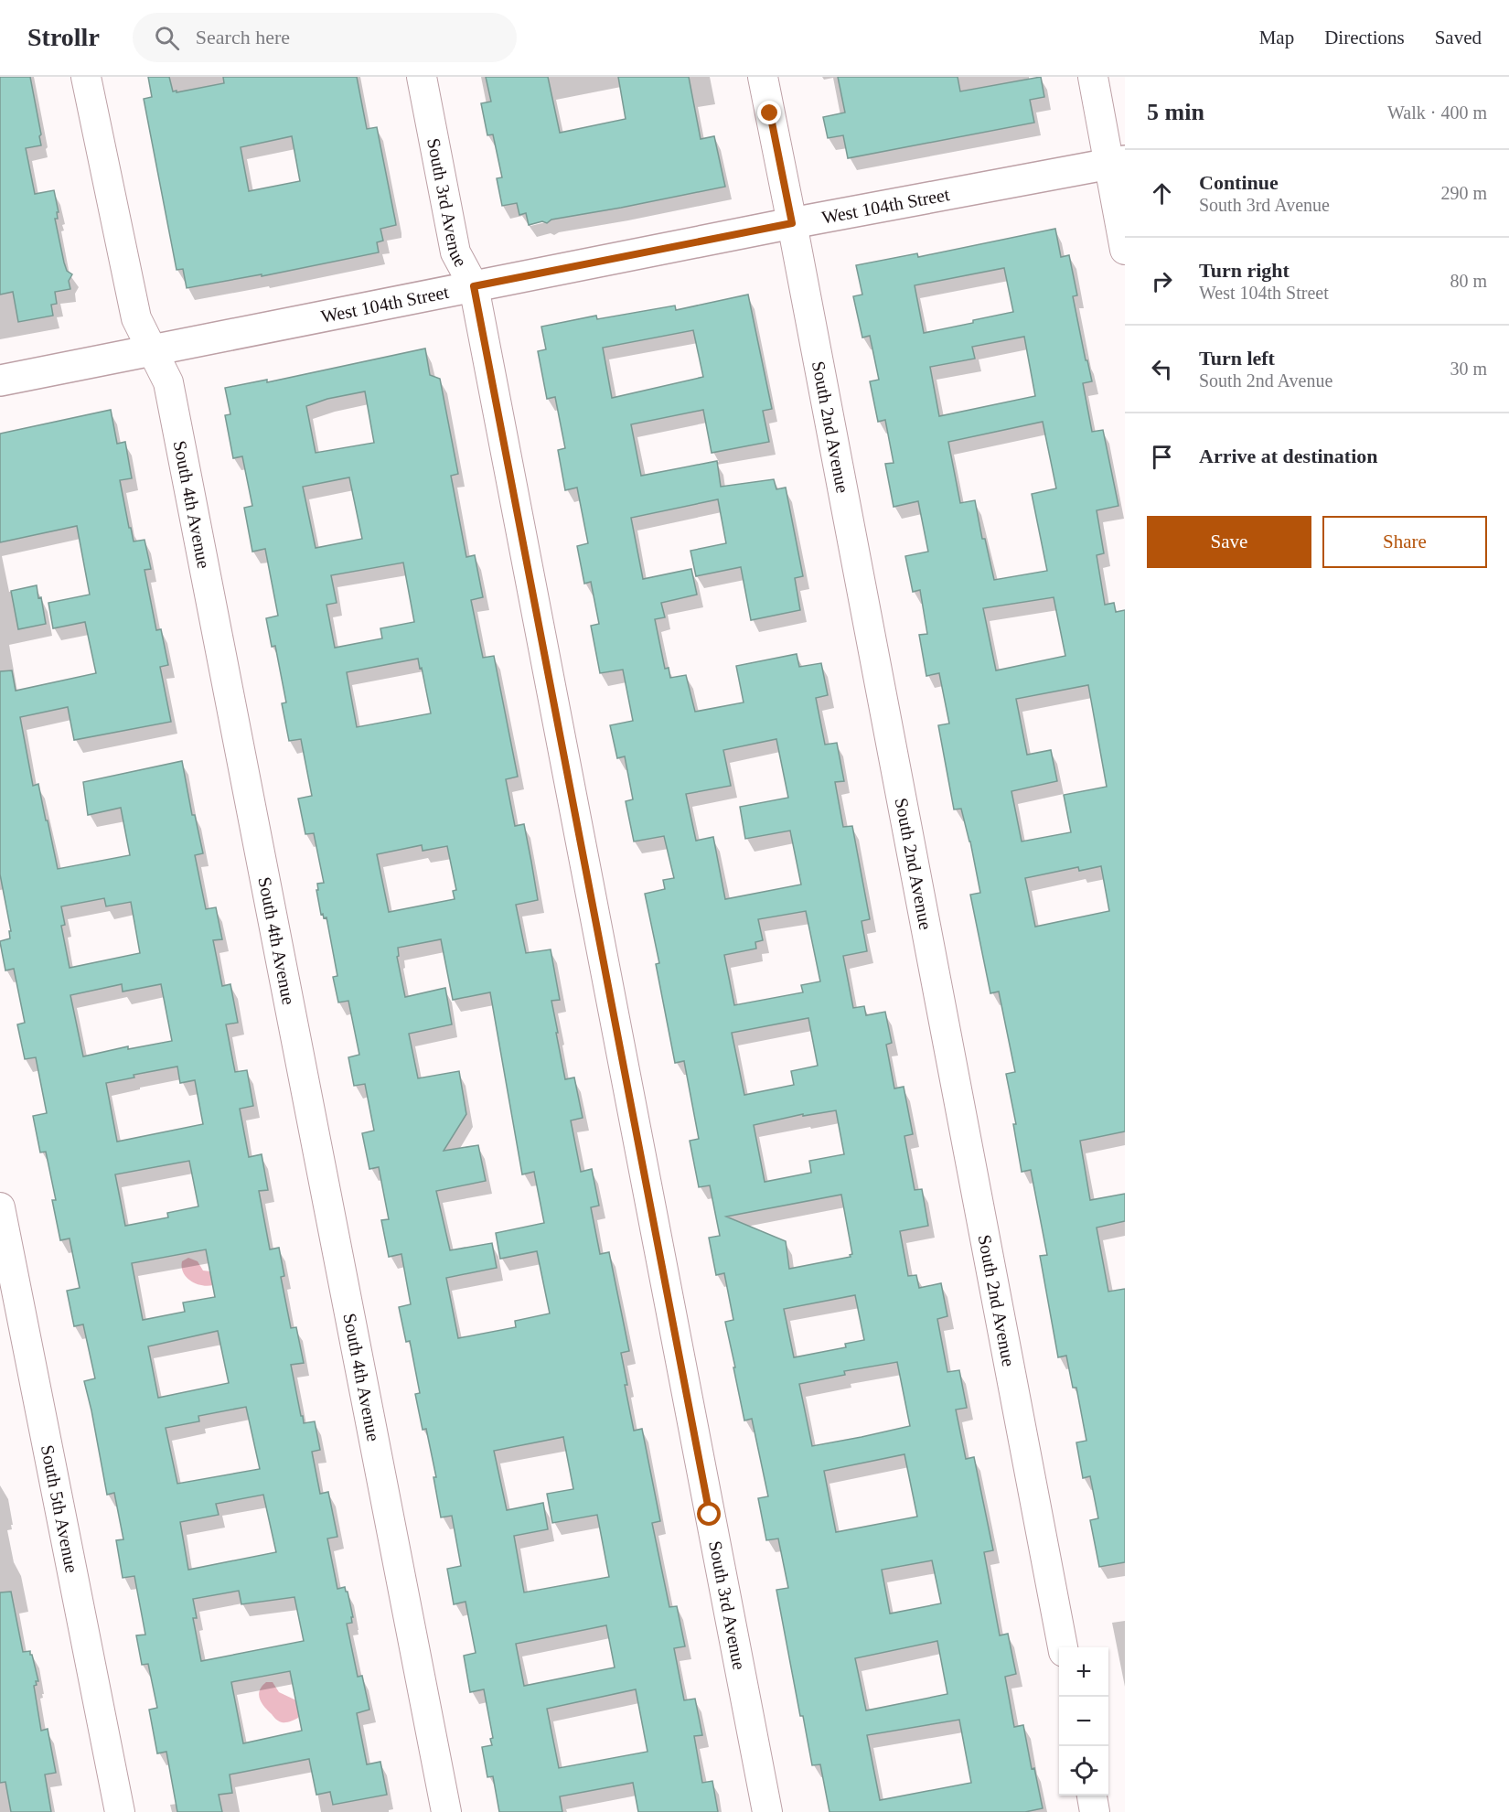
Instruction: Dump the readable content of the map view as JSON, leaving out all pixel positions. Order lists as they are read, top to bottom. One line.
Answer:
{"streets":{"street":["South 3rd Avenue","West 104th Street","South 2nd Avenue","South 4th Avenue","South 5th Avenue"]},"crossings":[["South 3rd Avenue","West 104th Street"],["West 104th Street","South 2nd Avenue"],["West 104th Street","South 4th Avenue"]],"page":{"header":"Strollr","search":"Search here","nav":["Map","Directions","Saved"],"heading":["5 min","Walk · 400 m"],"list":[["Continue","South 3rd Avenue","290 m"],["Turn right","West 104th Street","80 m"],["Turn left","South 2nd Avenue","30 m"],"Arrive at destination"],"buttons":["Save","Share"],"map_buttons":["+","−"]}}
